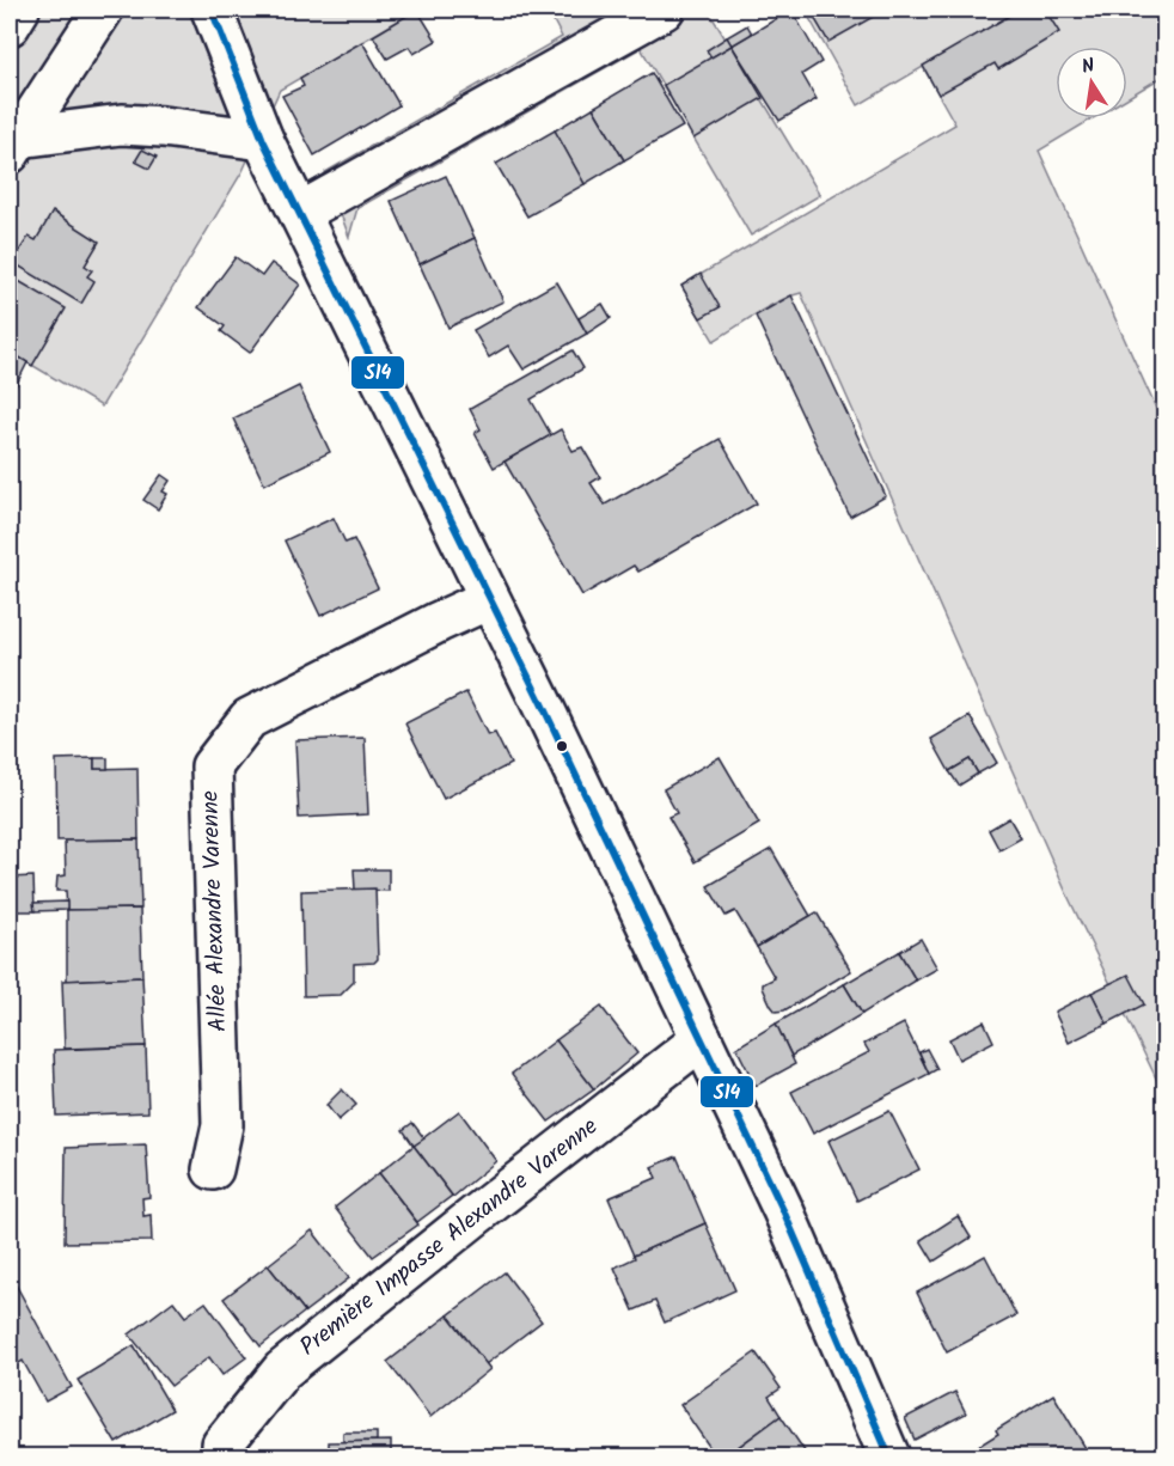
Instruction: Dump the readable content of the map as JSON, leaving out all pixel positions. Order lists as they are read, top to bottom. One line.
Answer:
{"streets":{"main road":["Allée Alexandre Varenne","Première Impasse Alexandre Varenne"]},"lines":["transit line S14"],"north":"top"}
